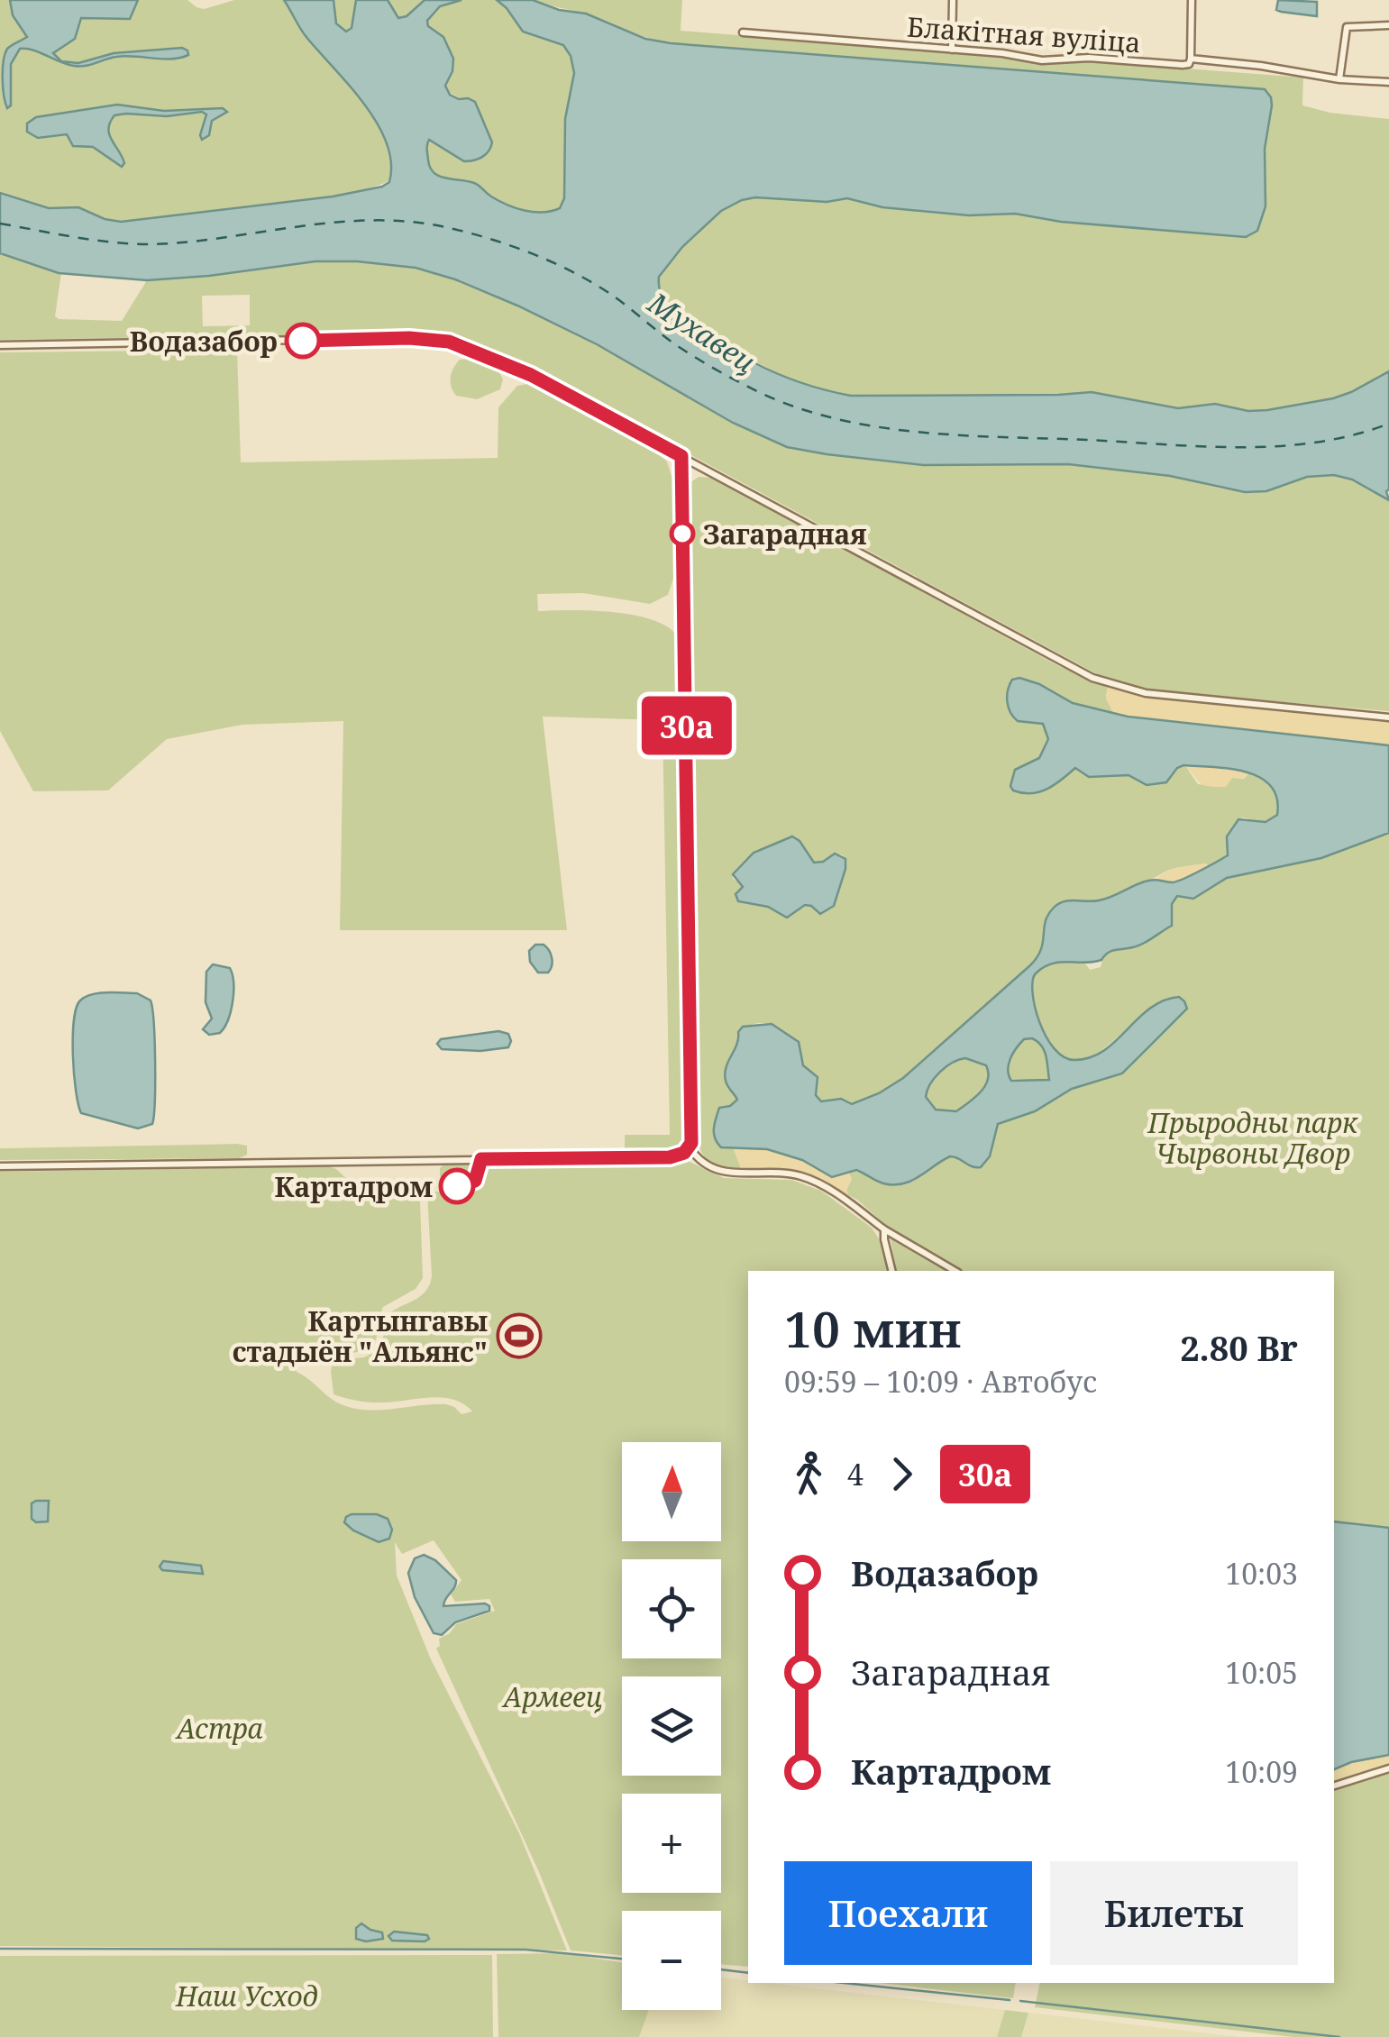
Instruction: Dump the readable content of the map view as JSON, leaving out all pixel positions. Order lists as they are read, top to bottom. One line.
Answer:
{"streets":{"street":["Блакітная вуліца"]},"water":["Мухавец"],"parks":["Прыродны парк Чырвоны Двор","Армеец","Астра","Наш Усход"],"places":{"other":["Водазабор","Загарадная","Картадром"],"sports":["Картынгавы стадыён \"Альянс\""]},"lines":["bus line 30а"],"north":"top","page":{"on_map":"30а","heading":["10 мин","09:59 – 10:09 · Автобус","2.80 Br"],"legs":["4","30а"],"map_buttons":["+","−"],"list":[{"name":"Водазабор","value":"10:03"},{"name":"Загарадная","value":"10:05"},{"name":"Картадром","value":"10:09"}],"buttons":["Поехали","Билеты"]}}
